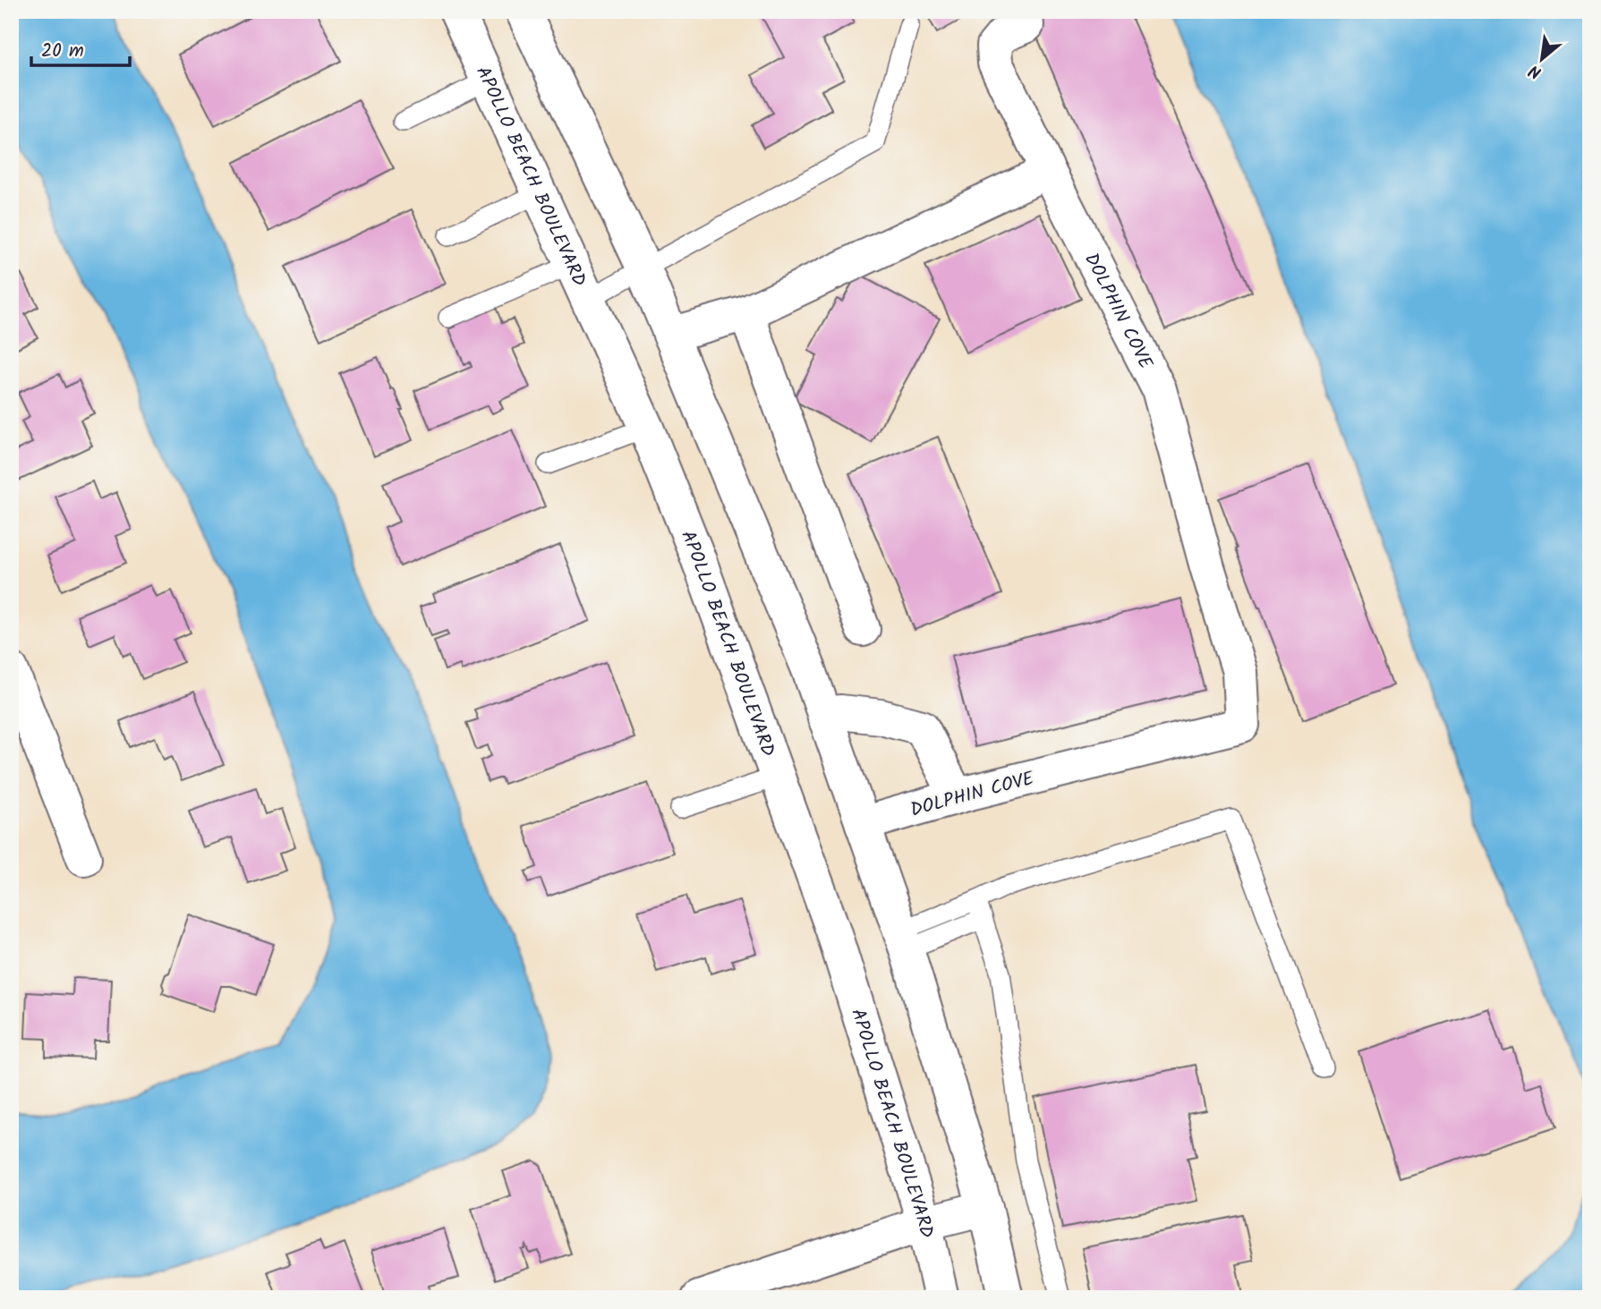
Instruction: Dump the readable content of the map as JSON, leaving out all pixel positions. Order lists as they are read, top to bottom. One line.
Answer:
{"streets":{"main road":["APOLLO BEACH BOULEVARD","DOLPHIN COVE"]},"scale_bar":"20 m","north":"bottom left"}
